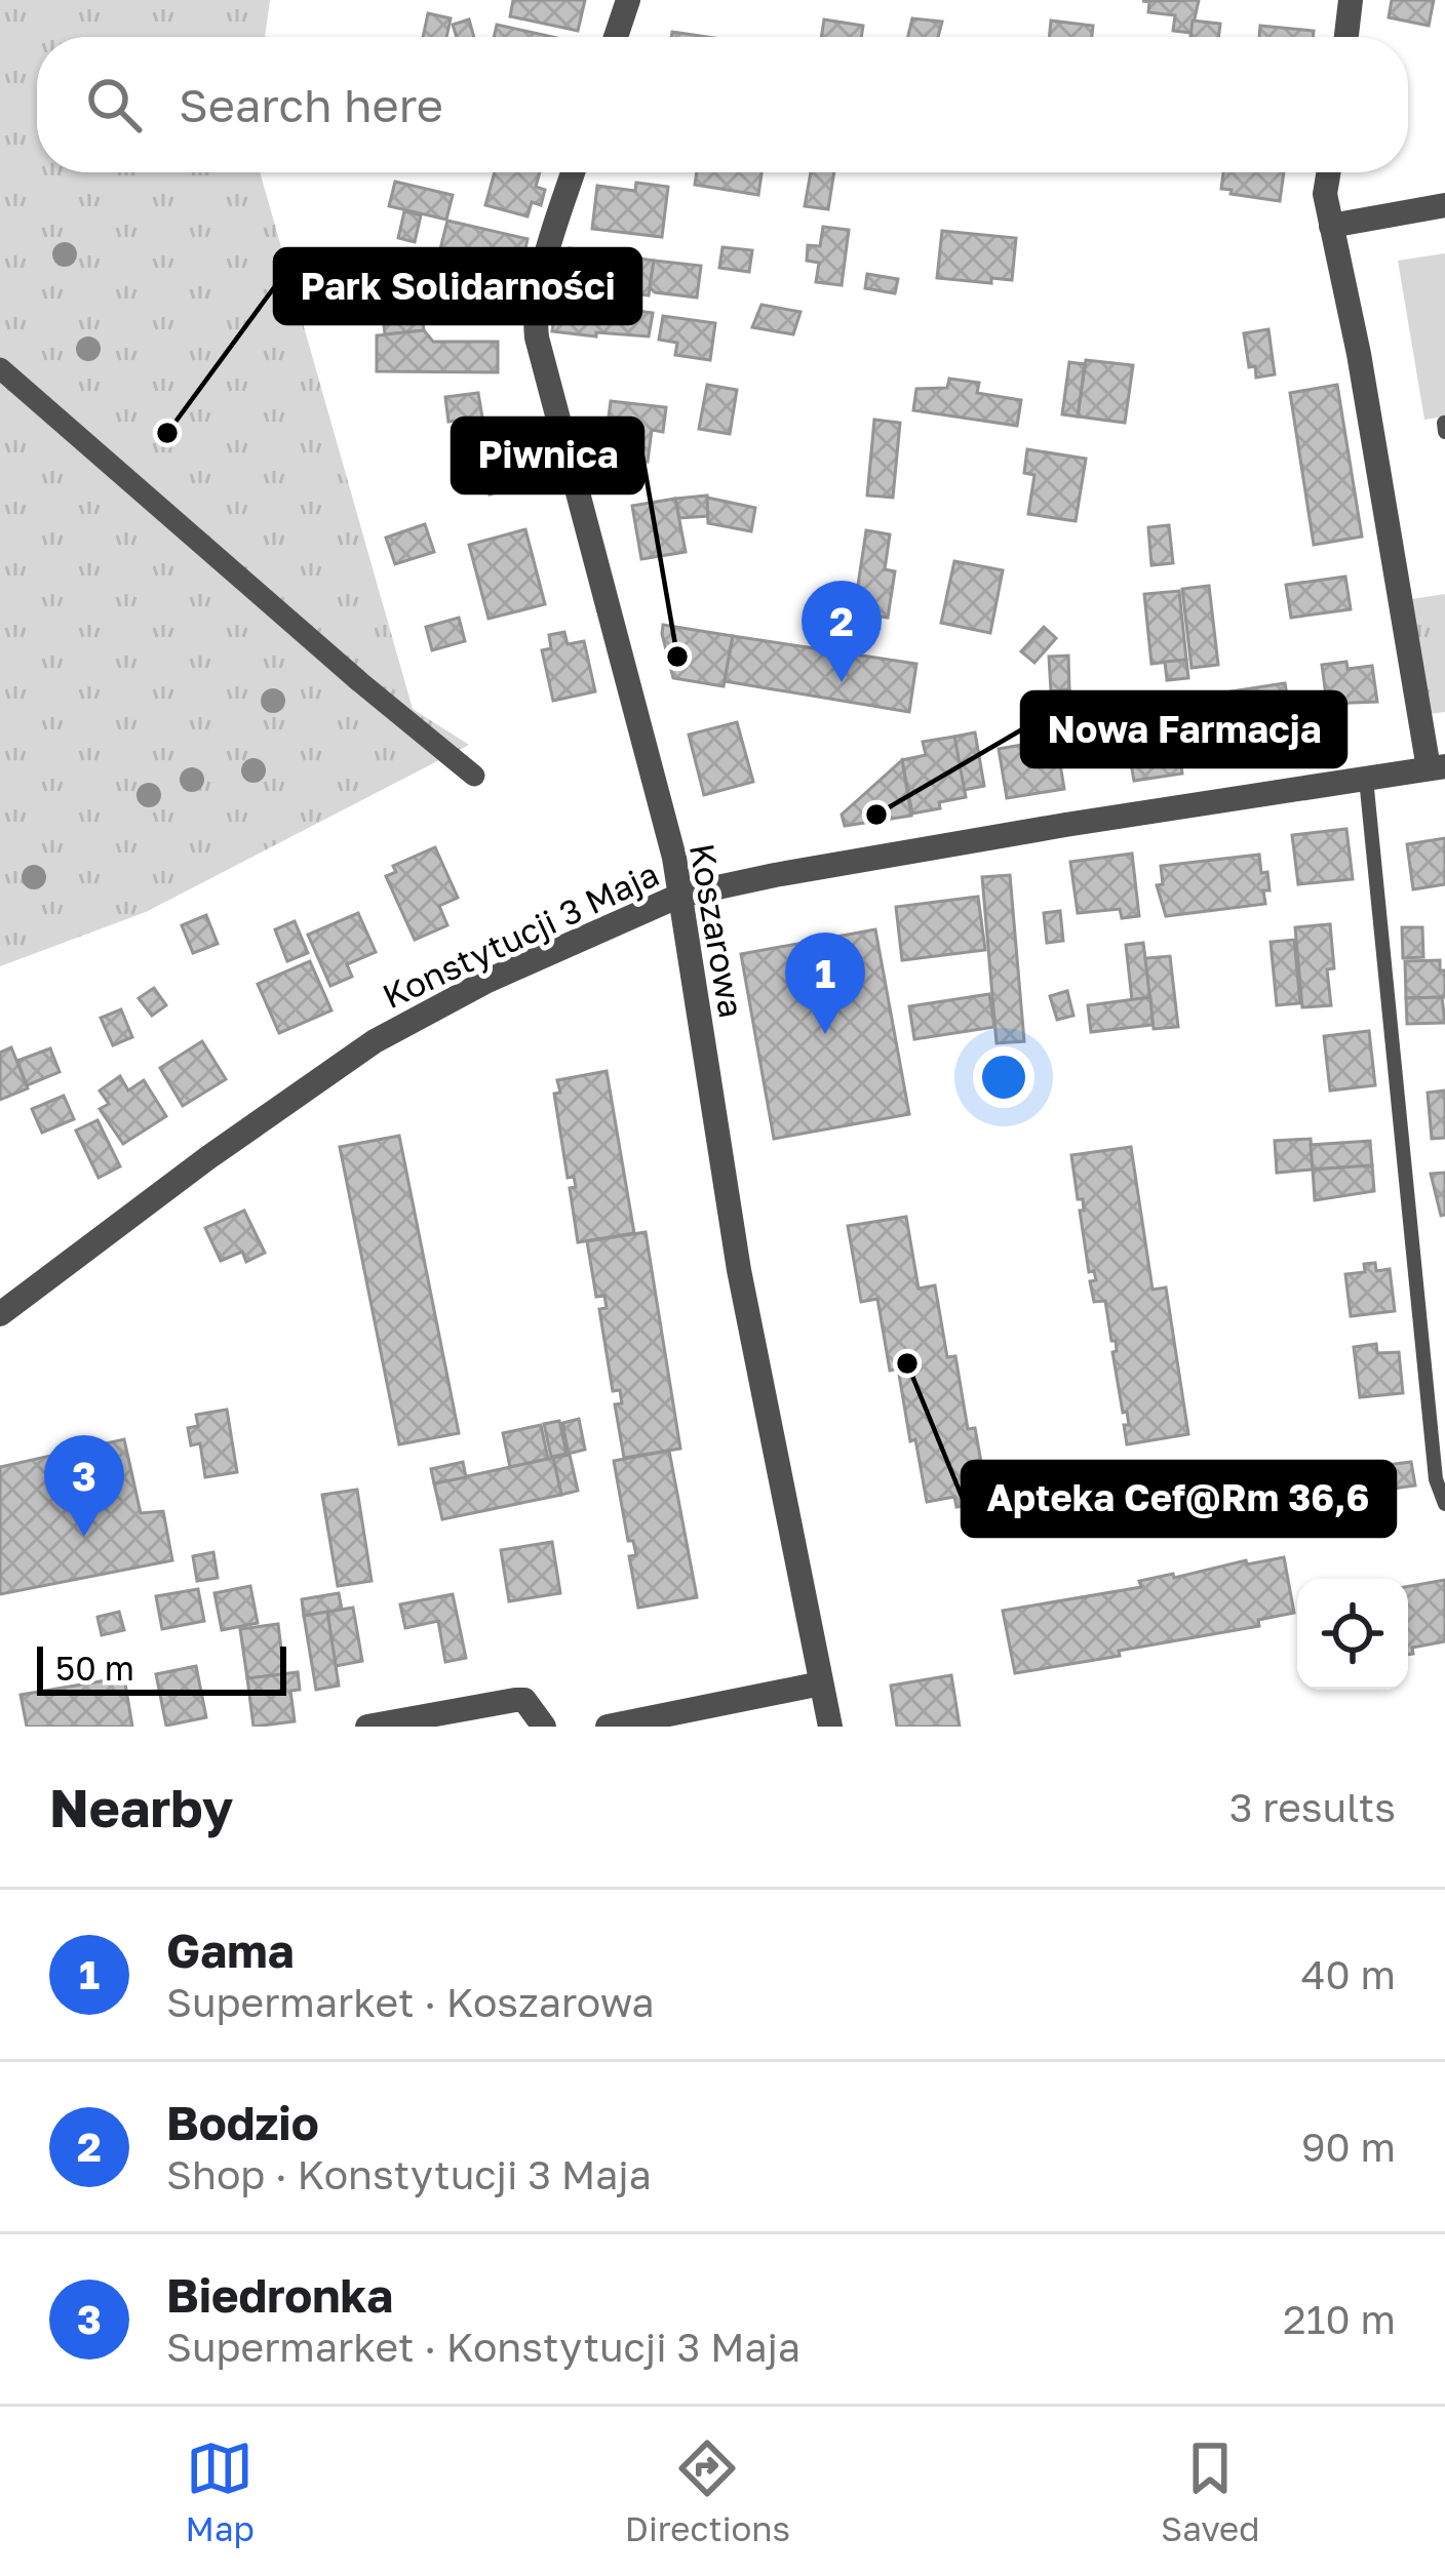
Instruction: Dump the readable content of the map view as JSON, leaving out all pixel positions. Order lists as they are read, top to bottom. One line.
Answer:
{"streets":{"street":["Koszarowa","Konstytucji 3 Maja"]},"crossings":[["Koszarowa","Konstytucji 3 Maja"]],"places":["Park Solidarności","Piwnica","Nowa Farmacja","Apteka Cef@Rm 36,6"],"scale_bar":"50 m","page":{"search":"Search here","pins":["2","1","3"],"scale":"50 m","heading":["Nearby","3 results"],"list":[{"mark":"1","name":"Gama","note":"Supermarket · Koszarowa","value":"40 m"},{"mark":"2","name":"Bodzio","note":"Shop · Konstytucji 3 Maja","value":"90 m"},{"mark":"3","name":"Biedronka","note":"Supermarket · Konstytucji 3 Maja","value":"210 m"}],"nav":["Map","Directions","Saved"]}}
